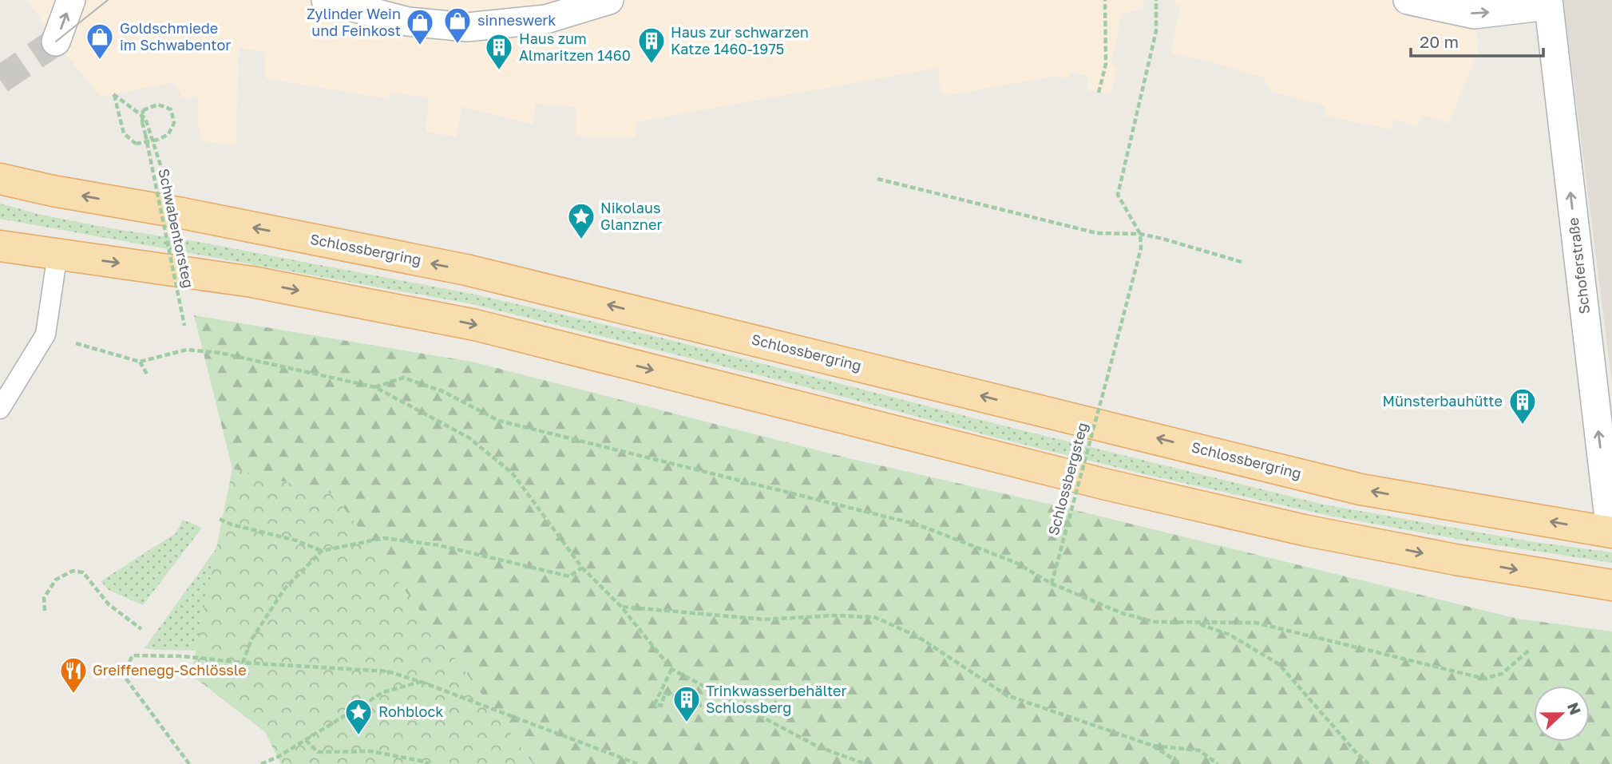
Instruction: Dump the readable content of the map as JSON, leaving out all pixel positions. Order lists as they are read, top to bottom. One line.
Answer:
{"streets":{"main road":["Schlossbergring"],"street":["Schoferstraße"],"path":["Schwabentorsteg","Schlossbergsteg"]},"crossings":[["Schwabentorsteg","Schlossbergring"],["Schlossbergring","Schoferstraße"]],"one_way":["Schoferstraße"],"places":{"shop":["sinneswerk","Zylinder Wein und Feinkost","Goldschmiede im Schwabentor"],"building":["Haus zur schwarzen Katze 1460-1975","Haus zum Almaritzen 1460","Münsterbauhütte","Trinkwasserbehälter Schlossberg"],"place":["Nikolaus Glanzner","Rohblock"],"restaurant":["Greiffenegg-Schlössle"]},"scale_bar":"20 m","north":"right"}
